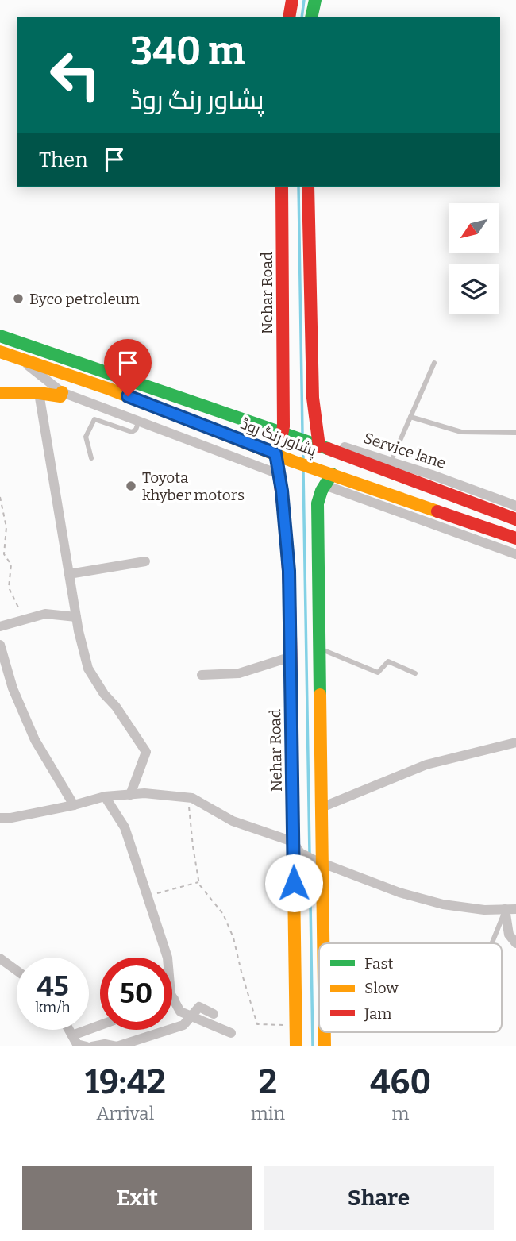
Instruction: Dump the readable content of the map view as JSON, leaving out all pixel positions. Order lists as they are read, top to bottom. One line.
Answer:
{"streets":{"main road":["Nehar Road","پشاور رنگ روڈ"],"street":["Service lane"]},"crossings":[["Nehar Road","پشاور رنگ روڈ"],["پشاور رنگ روڈ","Service lane"]],"places":["Byco petroleum","Toyota khyber motors"],"legend":["Fast","Slow","Jam"],"north":"bottom left","page":{"turn":["340 m","پشاور رنگ روڈ"],"then":"Then","speed":"45 km/h","limit":"50","eta":["19:42","Arrival","2","min","460","m"],"buttons":["Exit","Share"]}}
